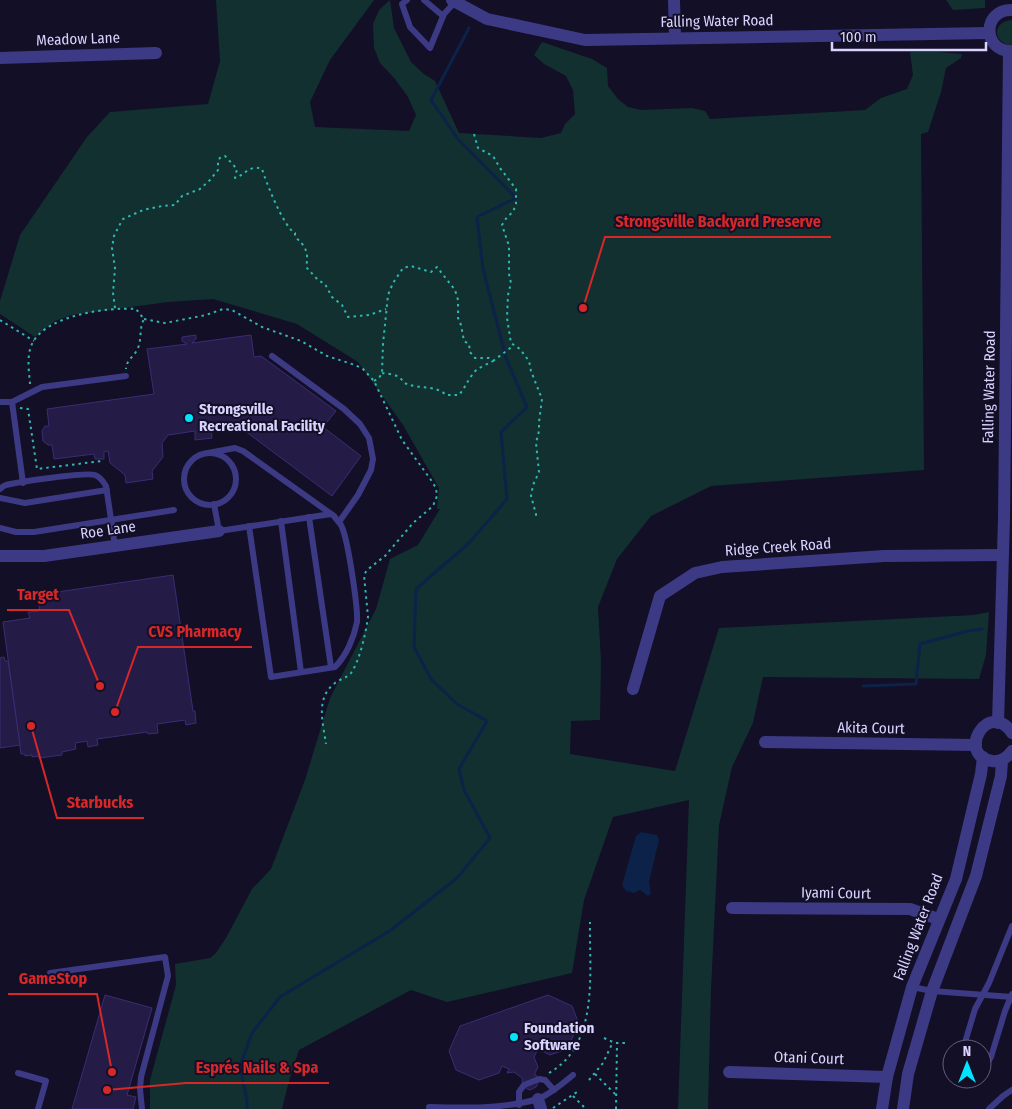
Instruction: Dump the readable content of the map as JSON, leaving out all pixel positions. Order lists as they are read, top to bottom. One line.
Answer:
{"streets":{"street":["Falling Water Road","Meadow Lane","Roe Lane","Ridge Creek Road","Akita Court","Iyami Court","Otani Court"]},"crossings":[["Falling Water Road","Ridge Creek Road"],["Falling Water Road","Iyami Court"],["Falling Water Road","Otani Court"]],"places":["Strongsville Backyard Preserve","Strongsville Recreational Facility","Target","CVS Pharmacy","Starbucks","Foundation Software","GameStop","Esprés Nails & Spa"],"scale_bar":"100 m","north":"top"}
